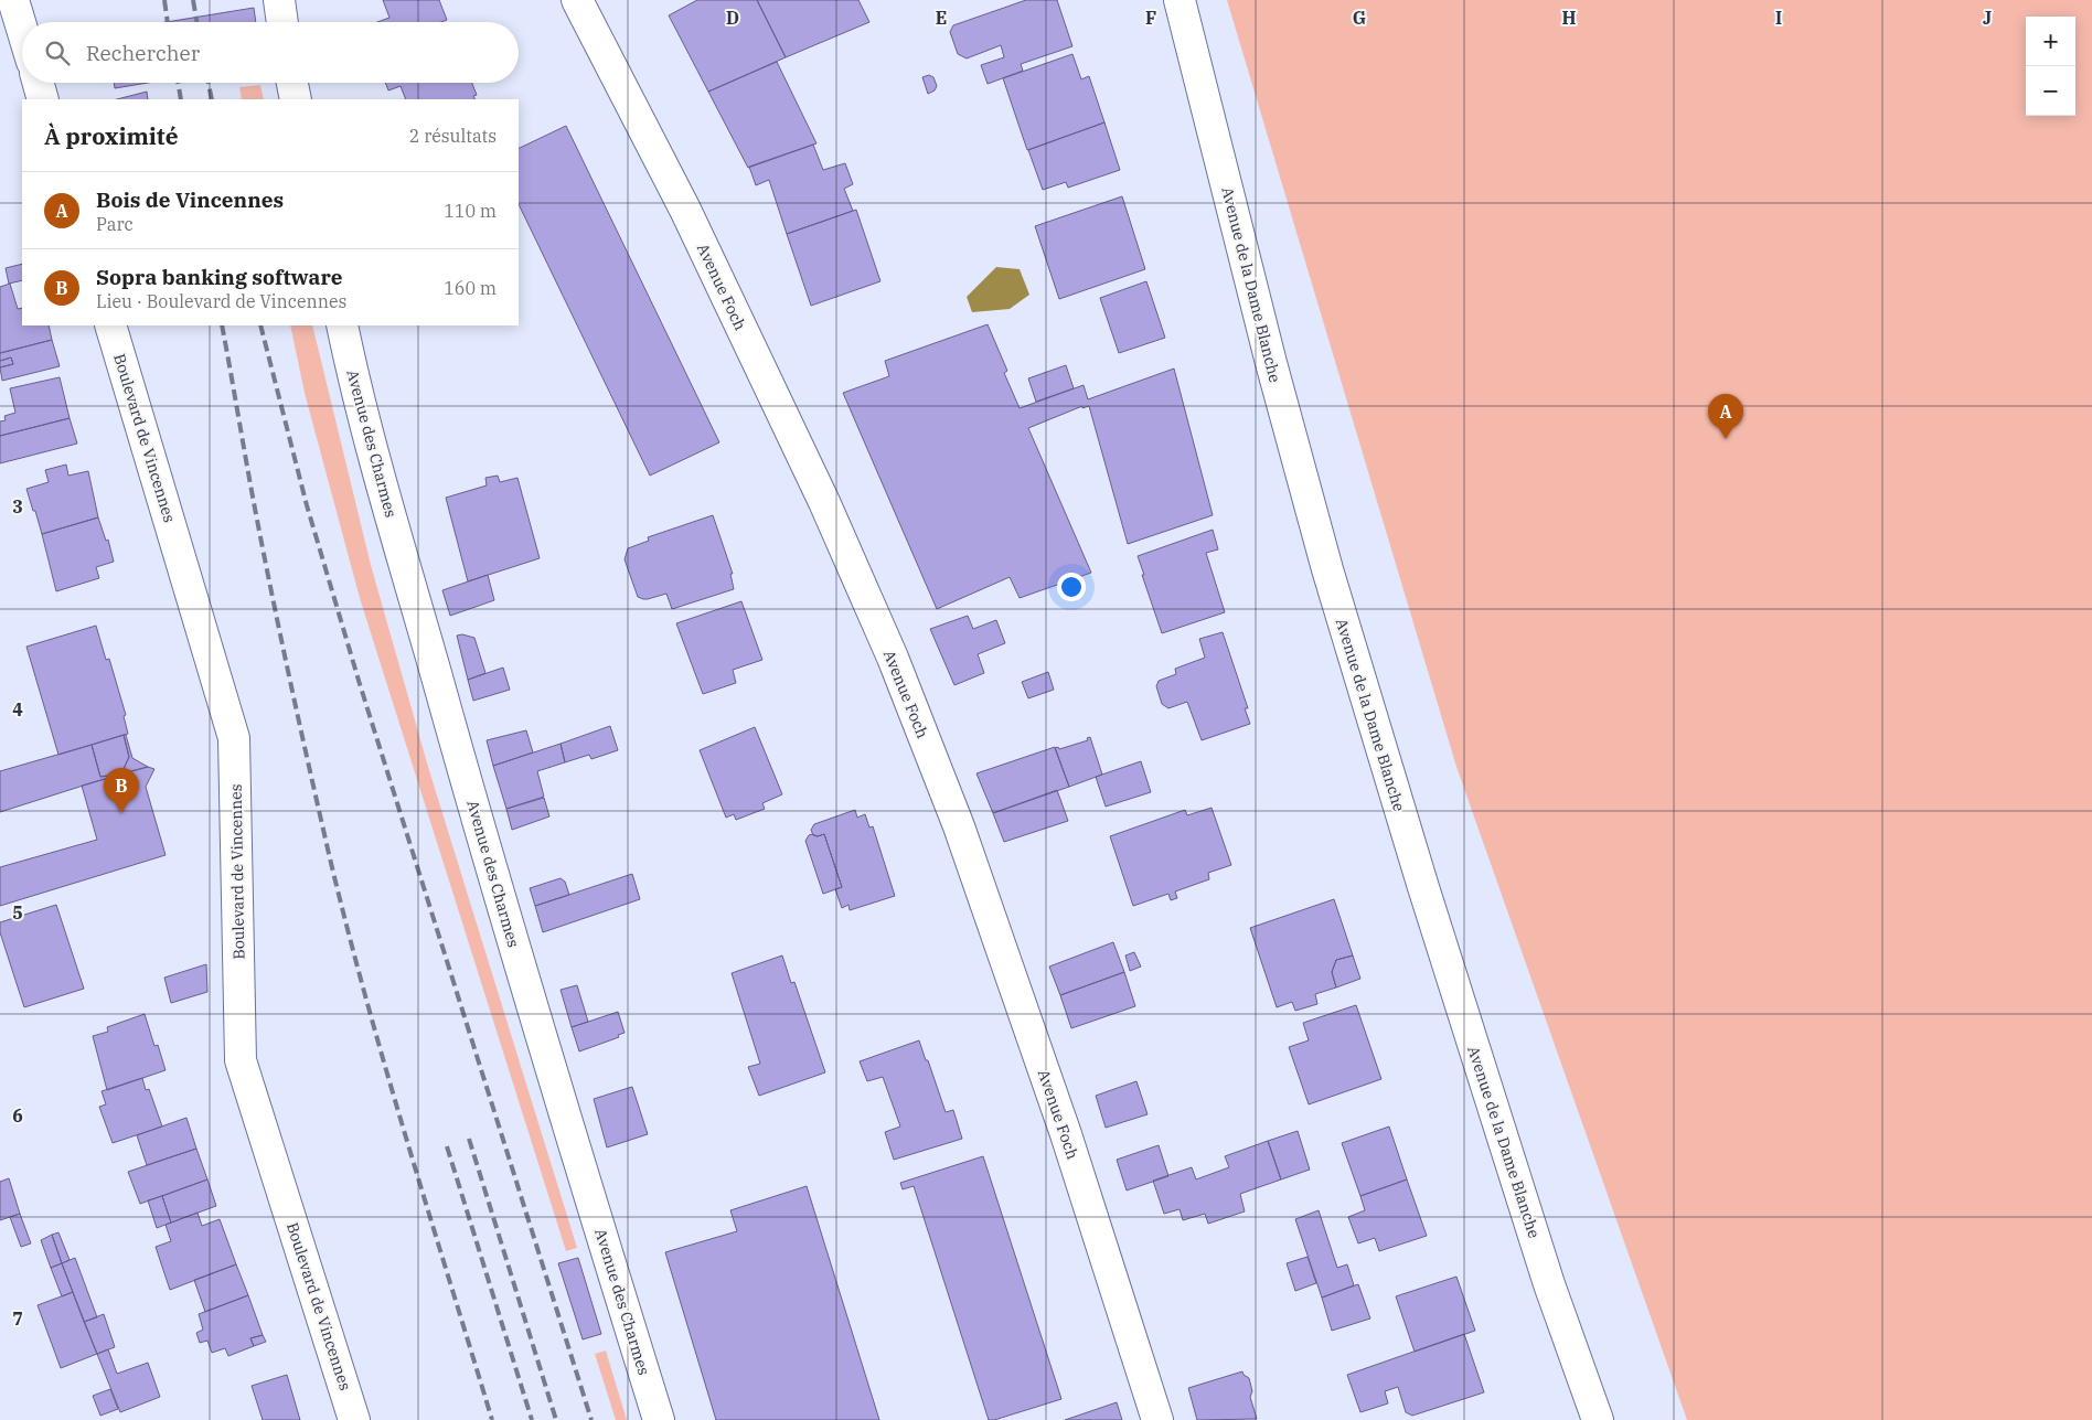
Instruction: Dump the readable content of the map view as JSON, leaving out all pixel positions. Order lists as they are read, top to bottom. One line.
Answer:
{"streets":{"street":["Avenue de la Dame Blanche","Avenue Foch","Boulevard de Vincennes","Avenue des Charmes"]},"page":{"map_buttons":["+","−"],"search":"Rechercher","heading":["À proximité","2 résultats"],"list":[{"mark":"A","name":"Bois de Vincennes","note":"Parc","value":"110 m"},{"mark":"B","name":"Sopra banking software","note":"Lieu · Boulevard de Vincennes","value":"160 m"}],"pins":["A","B"]},"grid":{"columns":["D","E","F","G","H","I","J"],"rows":["3","4","5","6","7"]}}
